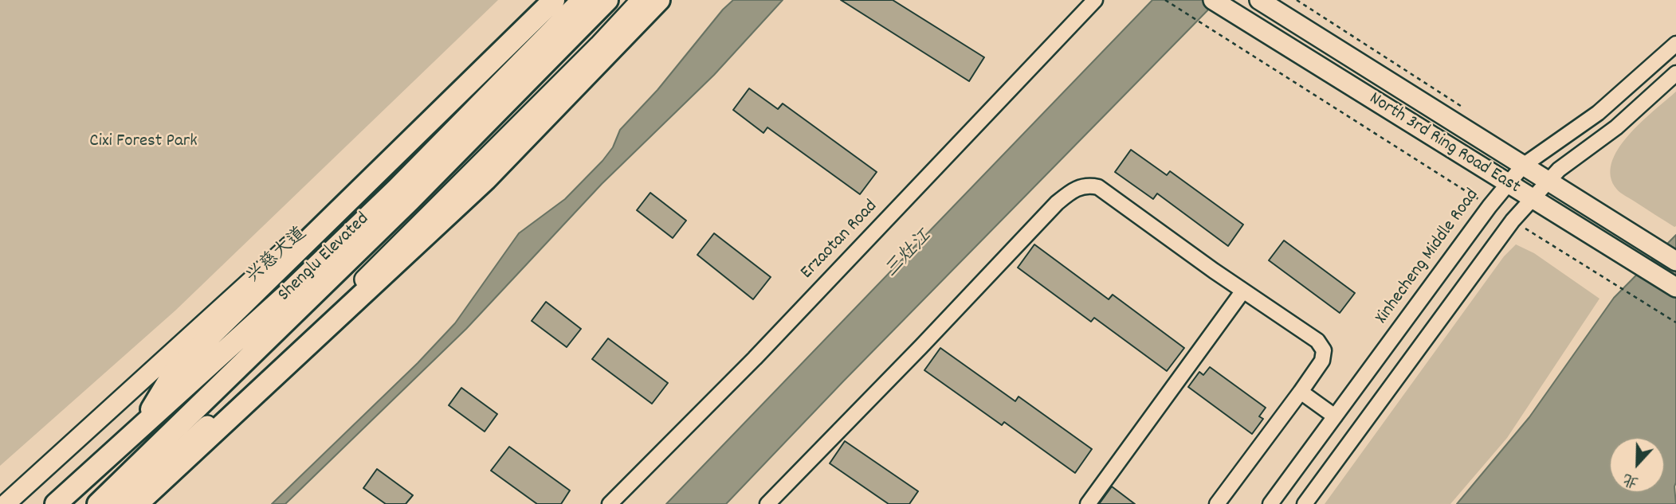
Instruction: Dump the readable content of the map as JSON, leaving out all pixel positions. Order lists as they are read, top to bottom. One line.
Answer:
{"streets":{"highway":["Shenglu Elevated"],"main road":["North 3rd Ring Road East","兴慈大道"],"street":["Erzaotan Road","Xinhecheng Middle Road"]},"crossings":[["North 3rd Ring Road East","Xinhecheng Middle Road"]],"water":["三灶江"],"parks":["Cixi Forest Park"],"north":"bottom"}
